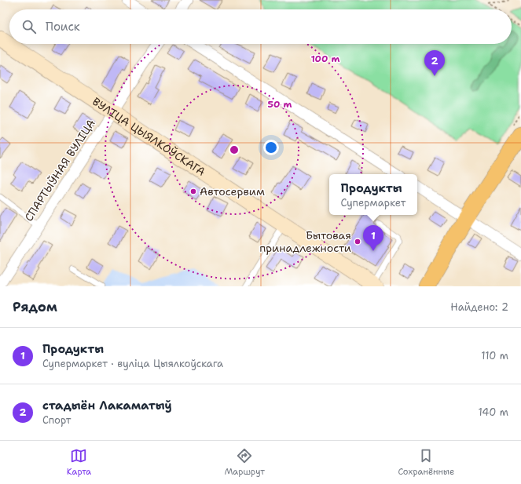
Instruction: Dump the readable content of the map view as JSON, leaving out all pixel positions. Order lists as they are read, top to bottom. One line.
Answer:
{"streets":{"street":["ВУЛІЦА ЦЫЯЛКОЎСКАГА","СПАРТЫЎНАЯ ВУЛІЦА"]},"crossings":[["ВУЛІЦА ЦЫЯЛКОЎСКАГА","СПАРТЫЎНАЯ ВУЛІЦА"]],"places":["Автосервим","Бытовая принадлежности"],"page":{"search":"Поиск","pins":["2","1"],"popup":["Продукты","Супермаркет"],"heading":["Рядом","Найдено: 2"],"list":[{"mark":"1","name":"Продукты","note":"Супермаркет · вуліца Цыялкоўскага","value":"110 m"},{"mark":"2","name":"стадыён Лакаматыў","note":"Спорт","value":"140 m"}],"nav":["Карта","Маршрут","Сохранённые"]},"rings":["100 m","50 m"]}
